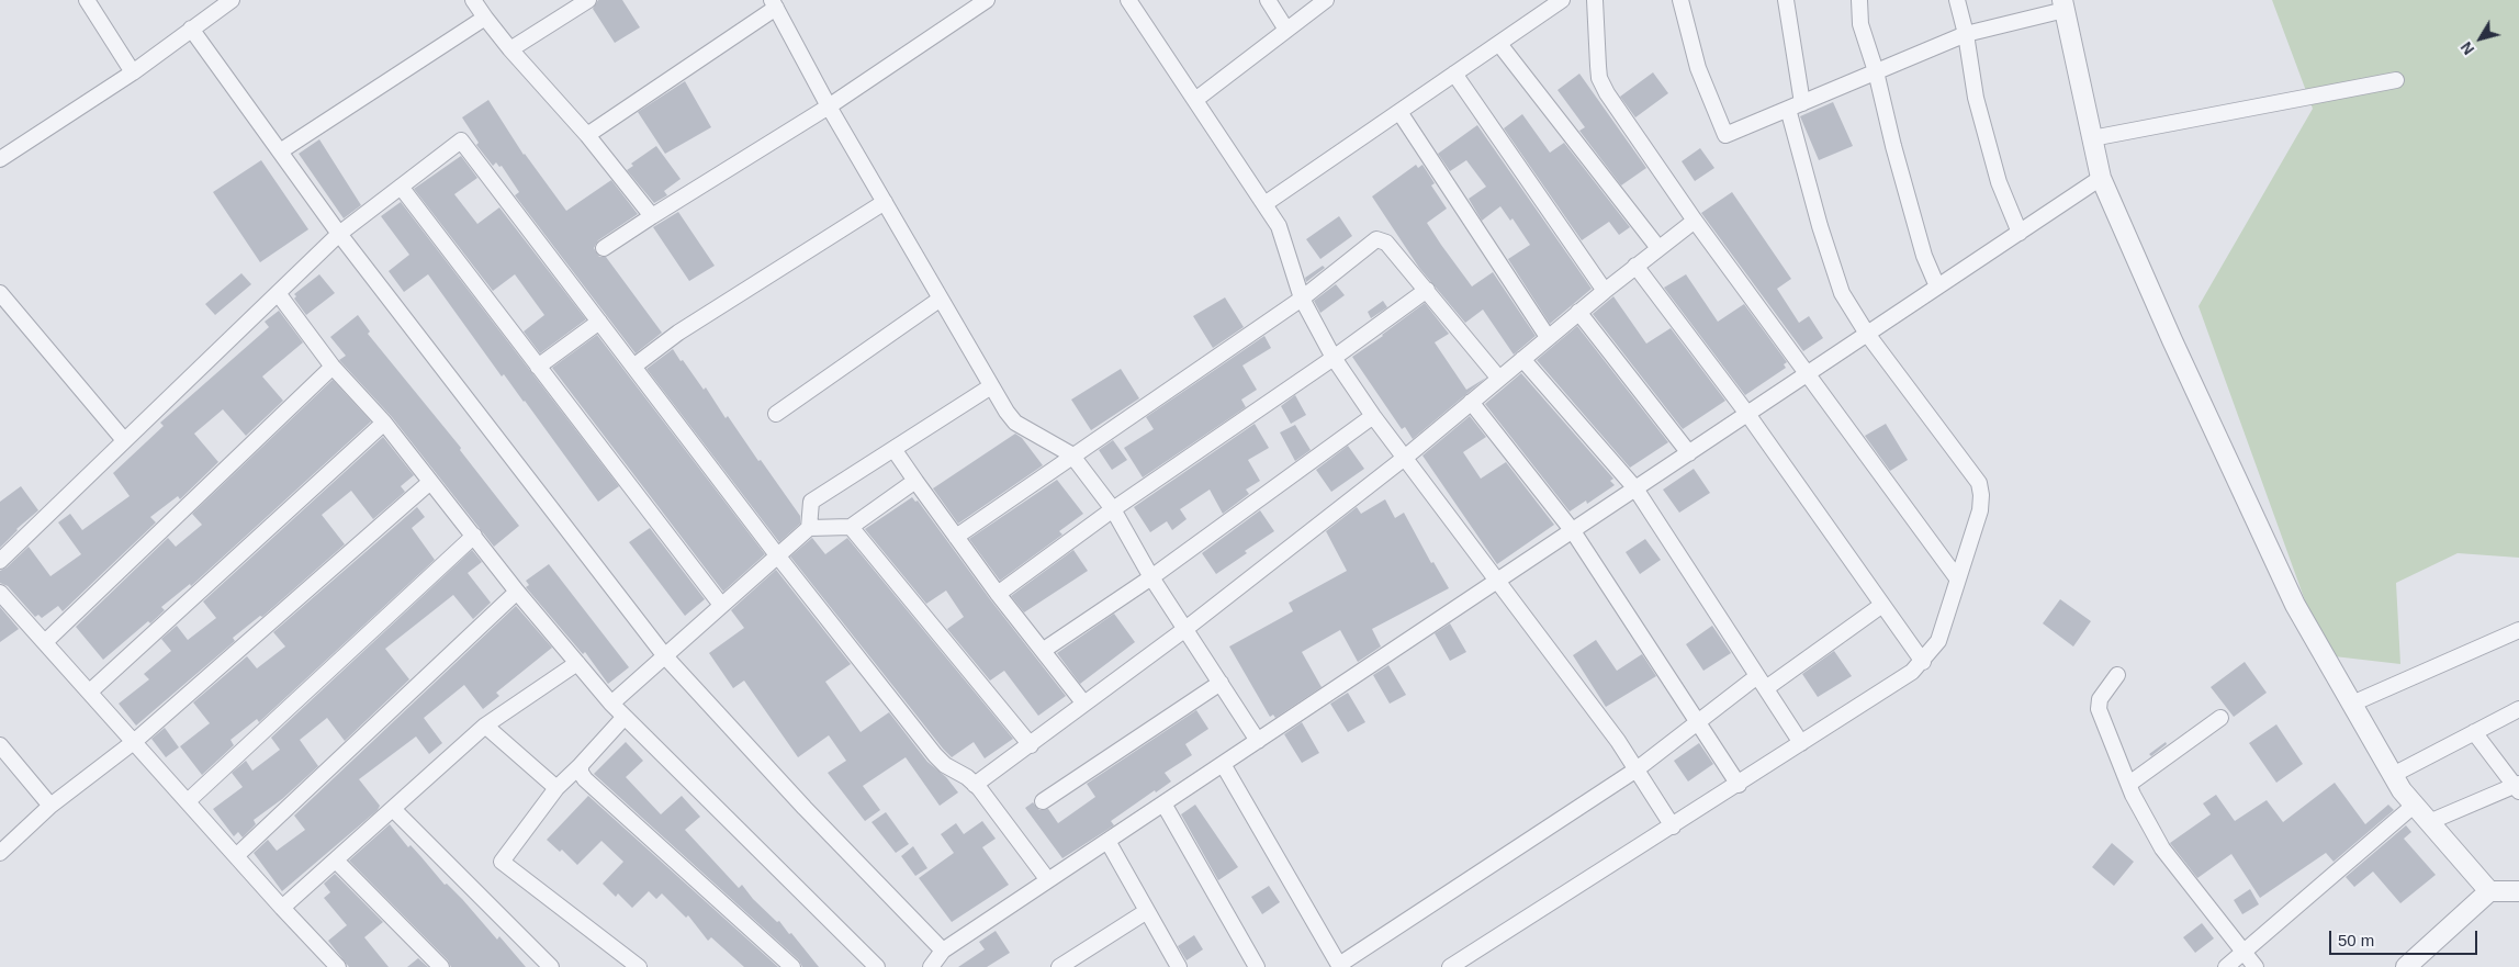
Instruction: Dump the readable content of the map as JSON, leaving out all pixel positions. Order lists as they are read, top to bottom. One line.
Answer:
{"scale_bar":"50 m","north":"bottom left"}
